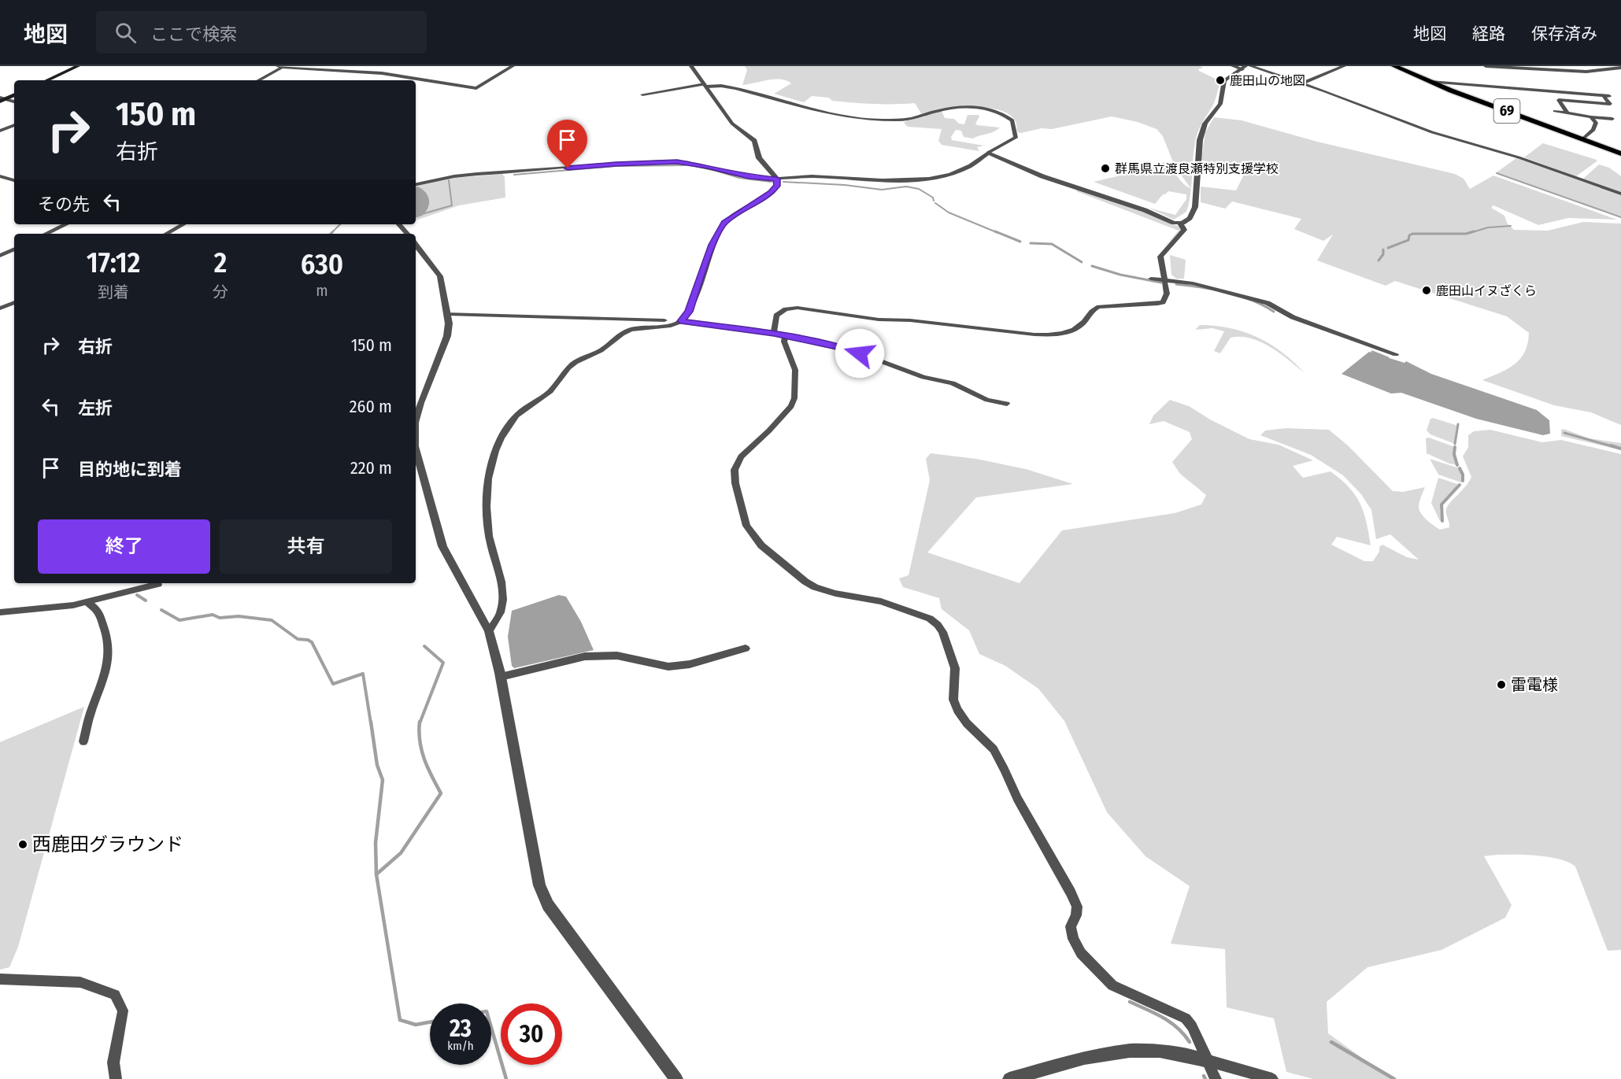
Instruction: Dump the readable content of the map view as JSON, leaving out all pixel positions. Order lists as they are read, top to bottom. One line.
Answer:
{"streets":{"main road":["69"]},"places":["鹿田山の地図","群馬県立渡良瀬特別支援学校","鹿田山イヌざくら","雷電様","西鹿田グラウンド"],"page":{"header":"地図","search":"ここで検索","nav":["地図","経路","保存済み"],"turn":["150 m","右折"],"then":"その先","eta":["17:12","到着","2","分","630","m"],"list":[{"name":"右折","value":"150 m"},{"name":"左折","value":"260 m"},{"name":"目的地に到着","value":"220 m"}],"buttons":["終了","共有"],"speed":"23 km/h","limit":"30"}}
